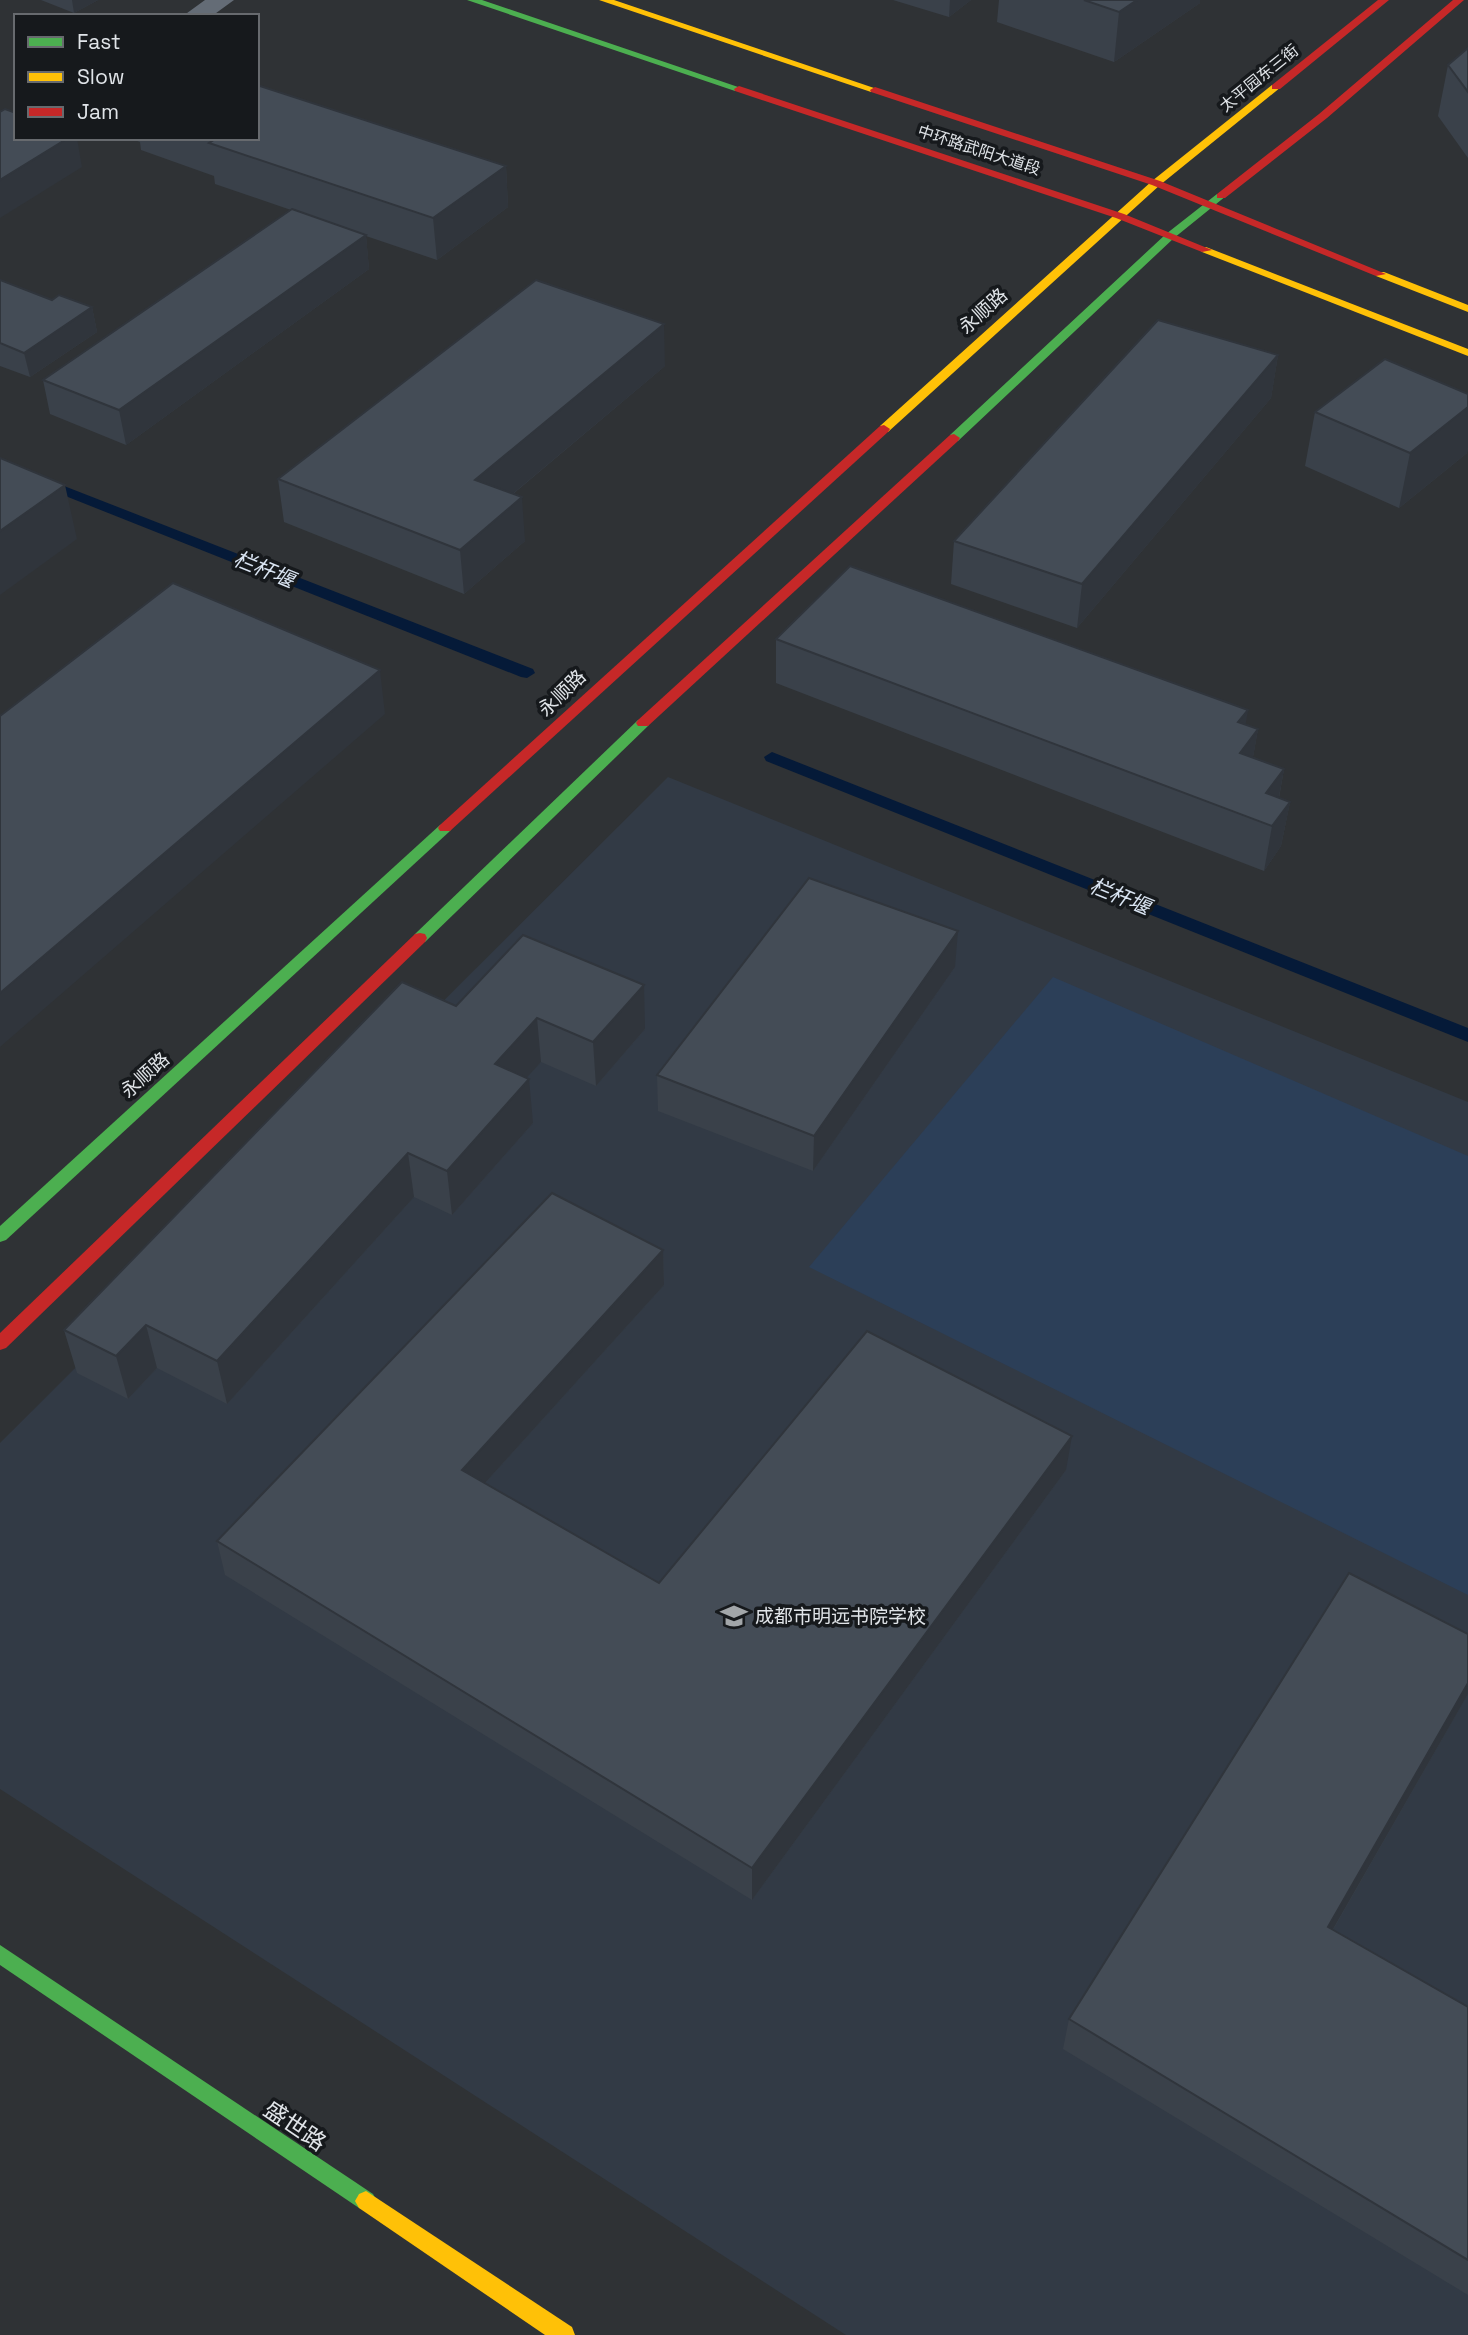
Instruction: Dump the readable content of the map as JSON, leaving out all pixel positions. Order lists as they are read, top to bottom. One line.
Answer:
{"streets":{"main road":["太平园东三街","中环路武阳大道段","永顺路","盛世路"]},"crossings":[["太平园东三街","中环路武阳大道段"],["太平园东三街","永顺路"],["中环路武阳大道段","永顺路"]],"water":["栏杆堰"],"places":{"school or university":["成都市明远书院学校"]},"legend":["Fast","Slow","Jam"]}
